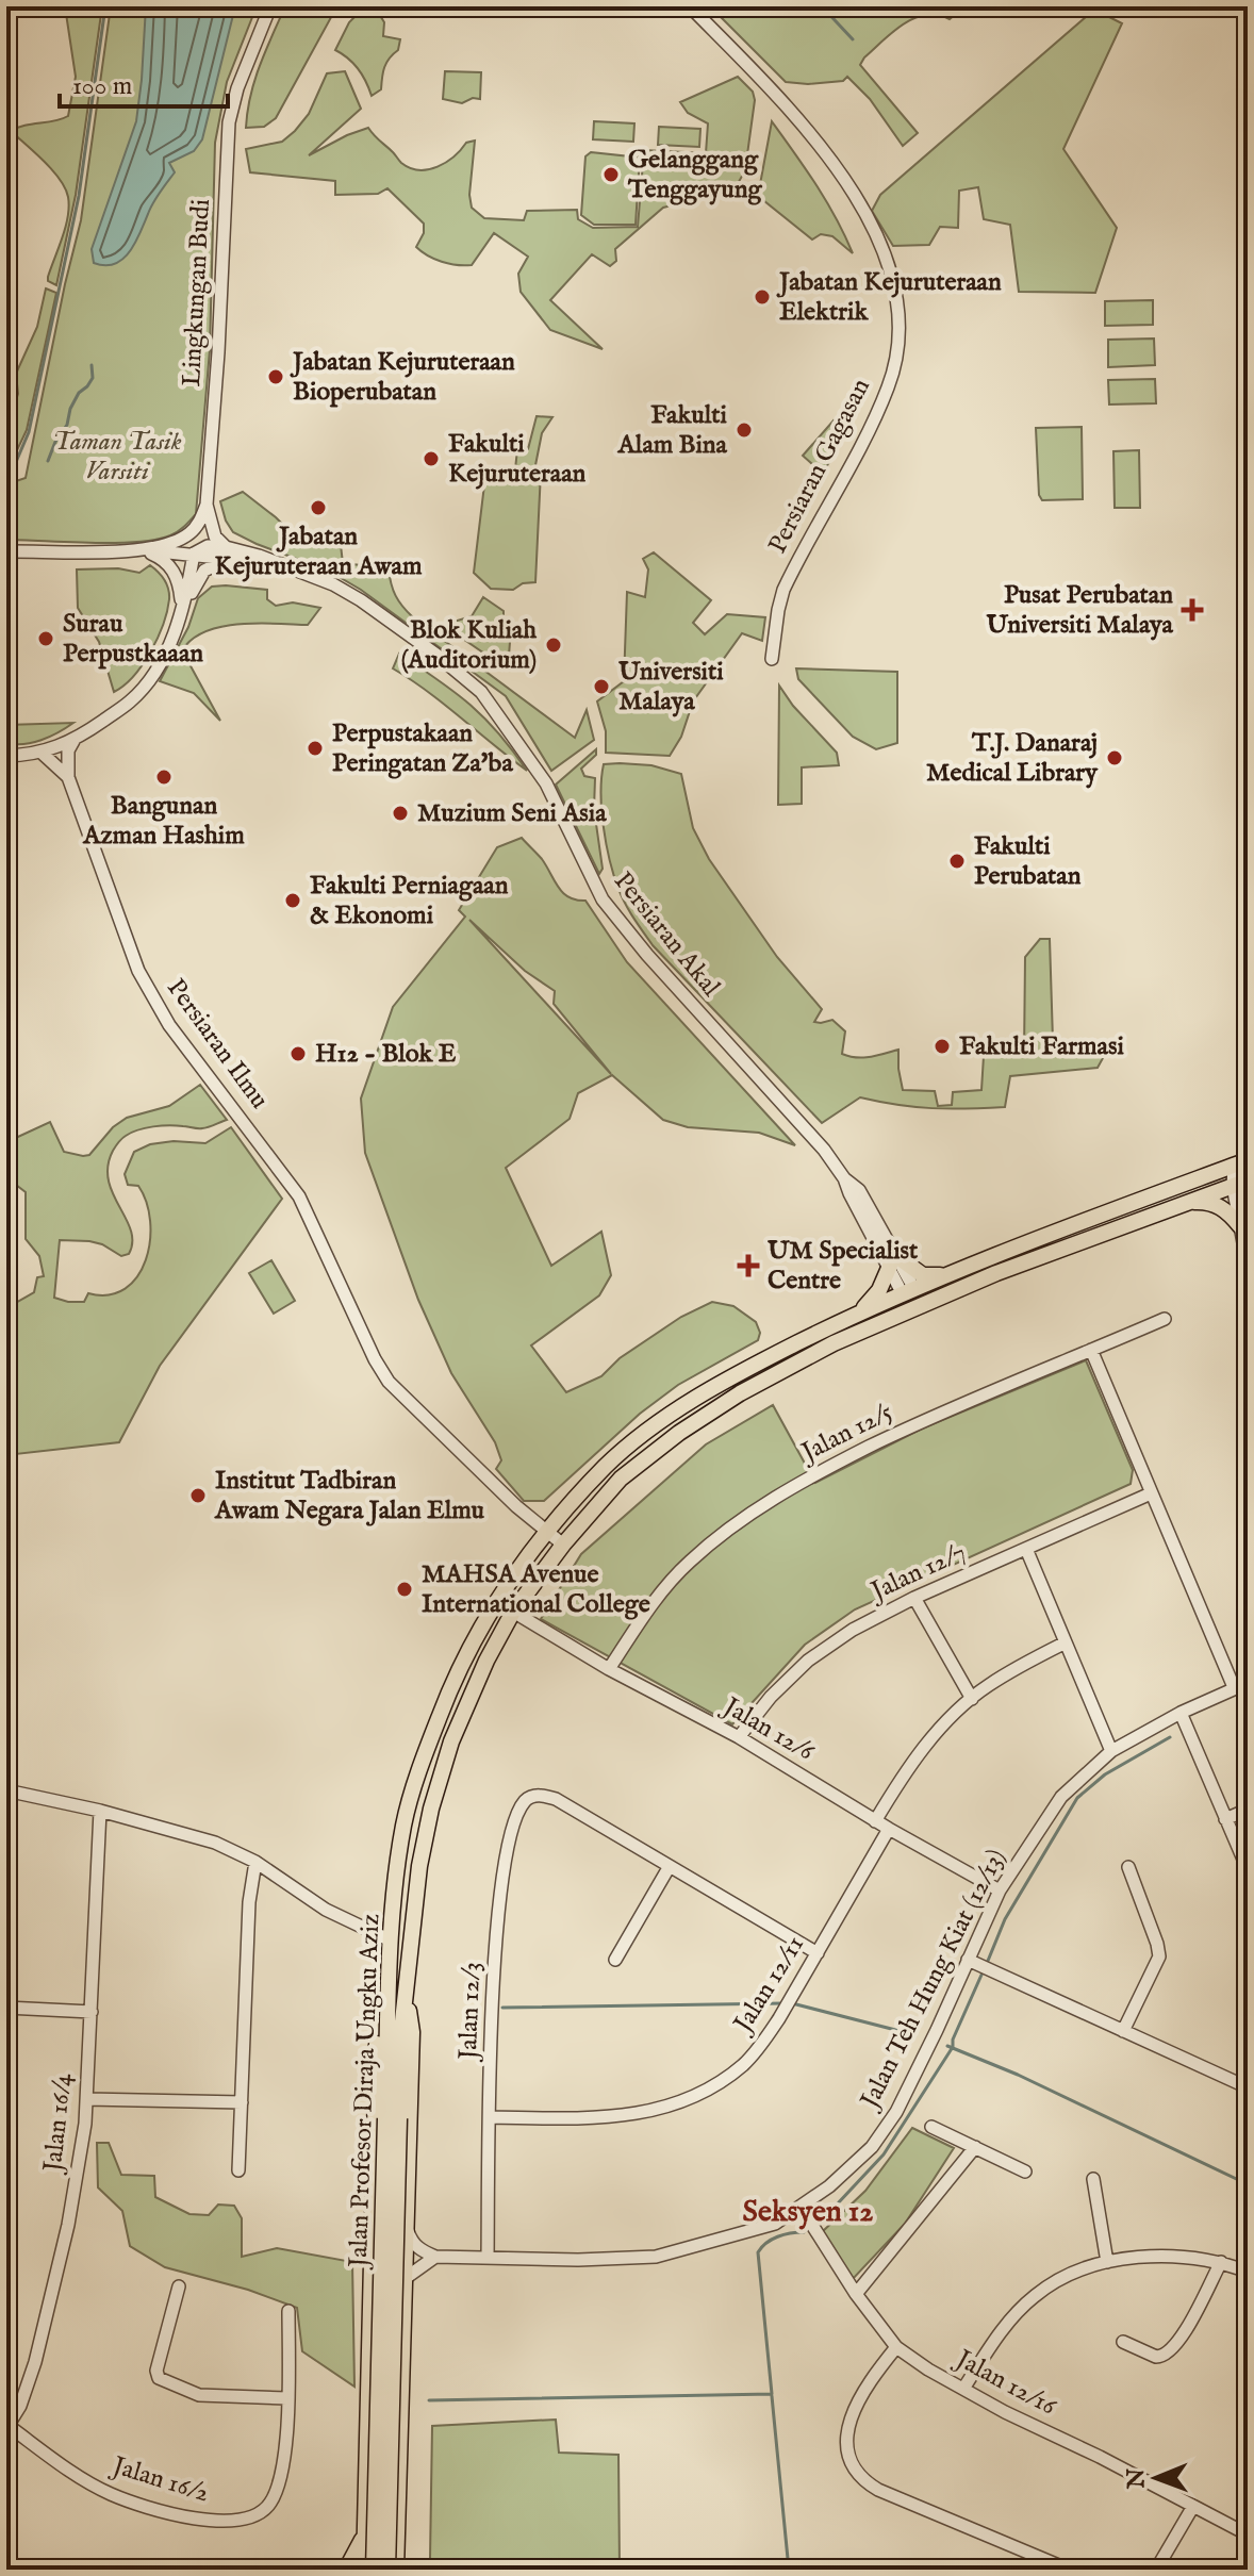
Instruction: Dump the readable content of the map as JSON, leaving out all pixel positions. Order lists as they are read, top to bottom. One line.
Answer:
{"streets":{"main road":["Jalan Profesor Diraja Ungku Aziz"],"street":["Lingkungan Budi","Persiaran Gagasan","Persiaran Akal","Persiaran Ilmu","Jalan 12/5","Jalan 12/7","Jalan 12/6","Jalan Teh Hung Kiat (12/13)","Jalan 12/11","Jalan 12/3","Jalan 16/4","Jalan 12/16","Jalan 16/2"]},"crossings":[["Persiaran Akal","Jalan Profesor Diraja Ungku Aziz"],["Persiaran Ilmu","Jalan Profesor Diraja Ungku Aziz"],["Jalan 12/5","Jalan 12/6"],["Jalan 12/7","Jalan 12/6"],["Jalan 12/6","Jalan Teh Hung Kiat (12/13)"],["Jalan 12/6","Jalan 12/11"],["Jalan 12/6","Jalan Profesor Diraja Ungku Aziz"],["Jalan Teh Hung Kiat (12/13)","Jalan 12/3"],["Jalan Teh Hung Kiat (12/13)","Jalan 12/16"],["Jalan 12/11","Jalan 12/3"],["Jalan 16/4","Jalan 16/2"]],"districts":["Seksyen 12"],"parks":["Taman Tasik Varsiti"],"places":{"other":["Gelanggang Tenggayung","Jabatan Kejuruteraan Elektrik","Jabatan Kejuruteraan Bioperubatan","Fakulti Alam Bina","Fakulti Kejuruteraan","Jabatan Kejuruteraan Awam","Surau Perpustkaaan","Blok Kuliah (Auditorium)","Universiti Malaya","Perpustakaan Peringatan Za'ba","T.J. Danaraj Medical Library","Bangunan Azman Hashim","Muzium Seni Asia","Fakulti Perubatan","Fakulti Perniagaan & Ekonomi","Fakulti Farmasi","H12 - Blok E","Institut Tadbiran Awam Negara Jalan Elmu","MAHSA Avenue International College"],"health":["Pusat Perubatan Universiti Malaya","UM Specialist Centre"]},"scale_bar":"100 m","north":"left"}
